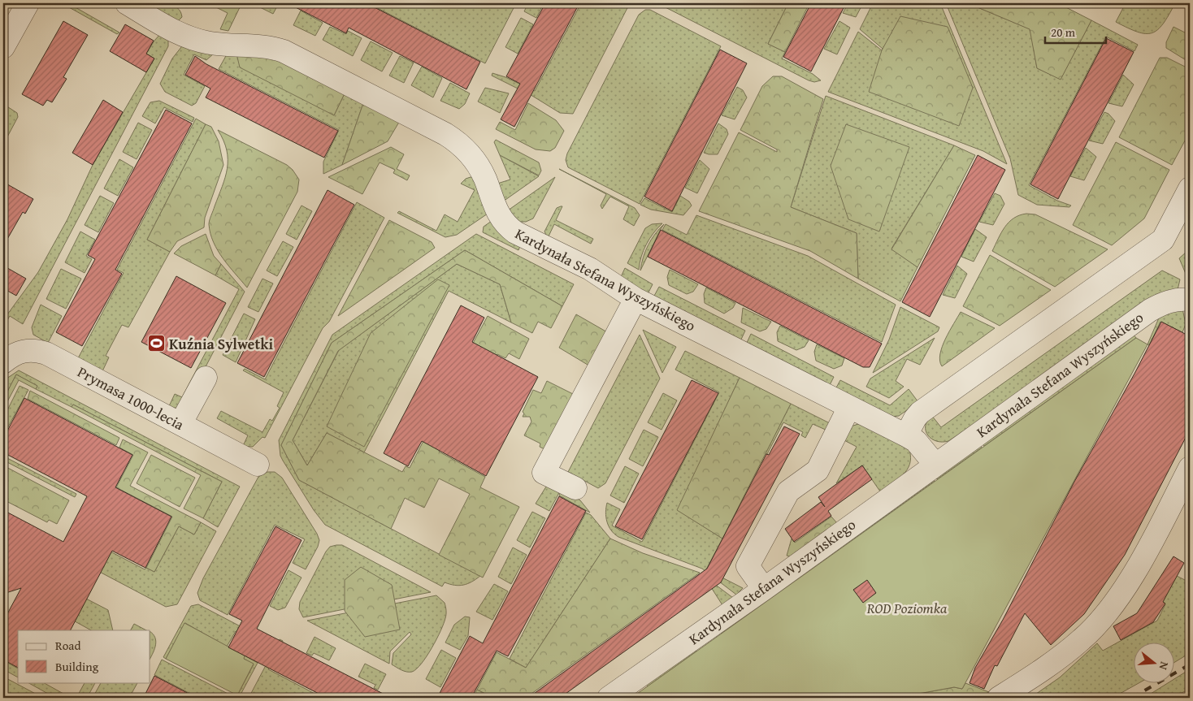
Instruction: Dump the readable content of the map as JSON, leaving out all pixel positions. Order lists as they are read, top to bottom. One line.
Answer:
{"streets":{"street":["Kardynała Stefana Wyszyńskiego","Prymasa 1000-lecia"]},"parks":["ROD Poziomka"],"places":{"sports":["Kuźnia Sylwetki"]},"legend":["Road","Building"],"scale_bar":"20 m","north":"right"}
